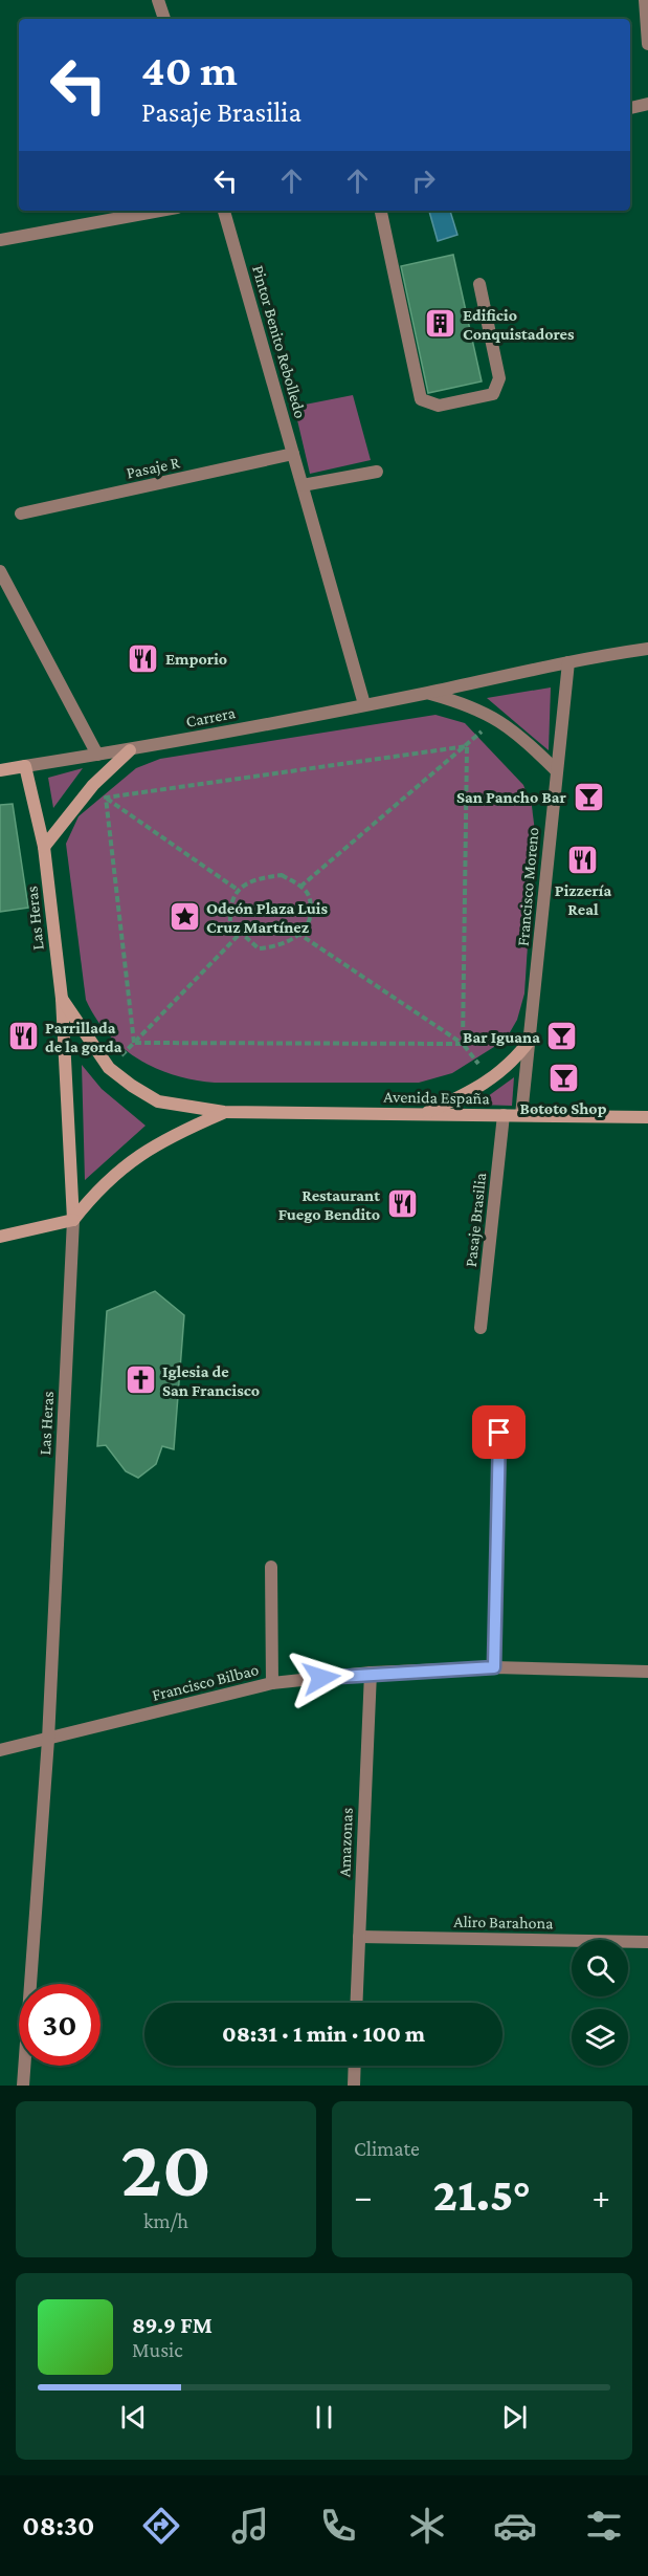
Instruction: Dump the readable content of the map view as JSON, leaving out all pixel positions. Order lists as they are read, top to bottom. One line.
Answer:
{"streets":{"main road":["Carrera","Las Heras","Avenida España"],"street":["Pintor Benito Rebolledo","Pasaje R","Francisco Moreno","Pasaje Brasilia","Francisco Bilbao","Amazonas","Aliro Barahona"]},"crossings":[["Pintor Benito Rebolledo","Pasaje R"],["Pintor Benito Rebolledo","Carrera"],["Carrera","Francisco Moreno"],["Carrera","Las Heras"],["Francisco Moreno","Avenida España"],["Las Heras","Avenida España"],["Las Heras","Francisco Bilbao"],["Avenida España","Pasaje Brasilia"],["Francisco Bilbao","Amazonas"],["Amazonas","Aliro Barahona"]],"places":{"building":["Edificio Conquistadores"],"restaurant":["Emporio","Pizzería Real","Parrillada de la gorda","Restaurant Fuego Bendito"],"bar":["San Pancho Bar","Bar Iguana","Bototo Shop"],"place":["Odeón Plaza Luis Cruz Martínez"],"church":["Iglesia de San Francisco"]},"page":{"turn":["40 m","Pasaje Brasilia"],"limit":"30","trip":"08:31 · 1 min · 100 m","tile":[["20","km/h"],"Climate"],"heat":["−","21.5°","+"],"song":["89.9 FM","Music"],"tabs":"08:30"}}
